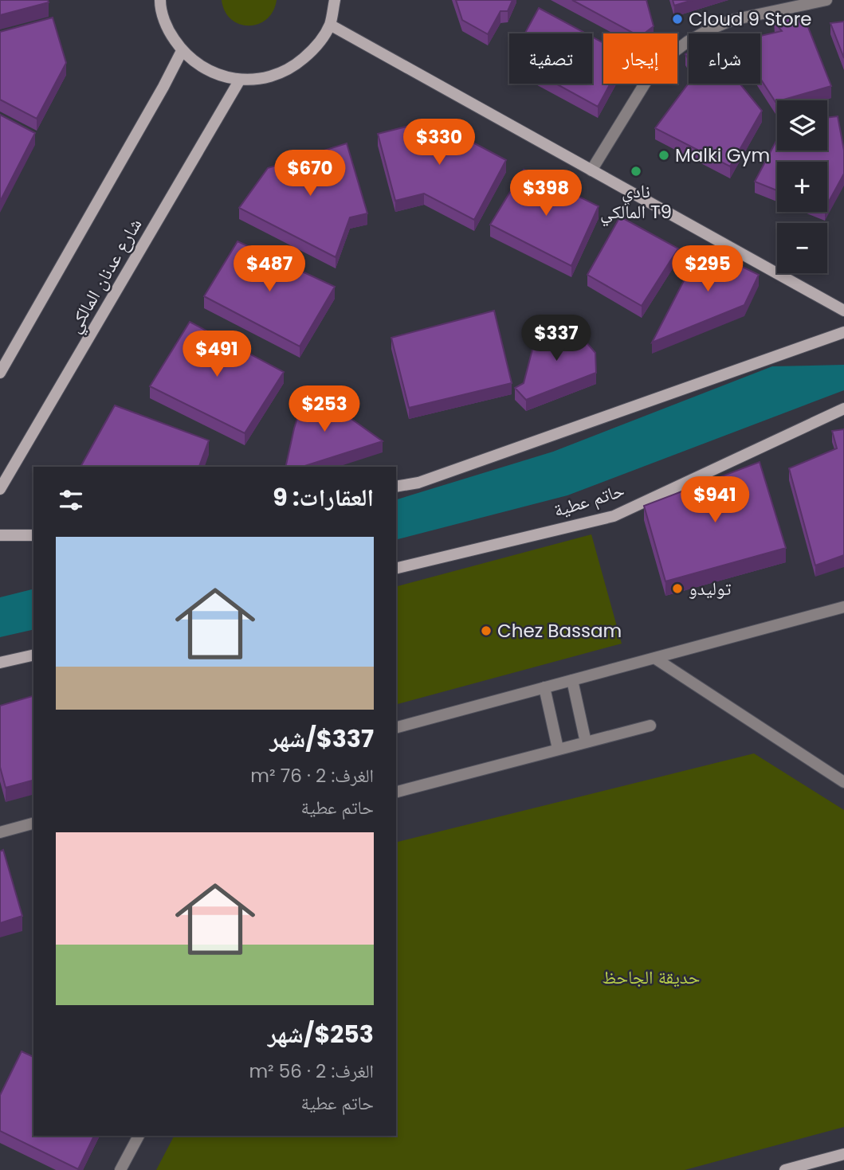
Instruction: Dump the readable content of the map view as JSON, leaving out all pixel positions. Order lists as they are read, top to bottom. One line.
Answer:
{"streets":{"street":["شارع عدنان المالكي","حاتم عطية"]},"parks":["حديقة الجاحظ"],"places":["Cloud 9 Store","Malki Gym","نادي المالكي T9","توليدو","Chez Bassam"],"page":{"chip":["شراء","إيجار","تصفية"],"map_buttons":["+","−"],"price":["$330","$670","$398","$487","$295","$337","$491","$253","$941"],"heading":"العقارات: 9","list":[{"name":"$337/شهر","note":"الغرف: 2 · 76 m² · حاتم عطية"},{"name":"$253/شهر","note":"الغرف: 2 · 56 m² · حاتم عطية"}]}}
